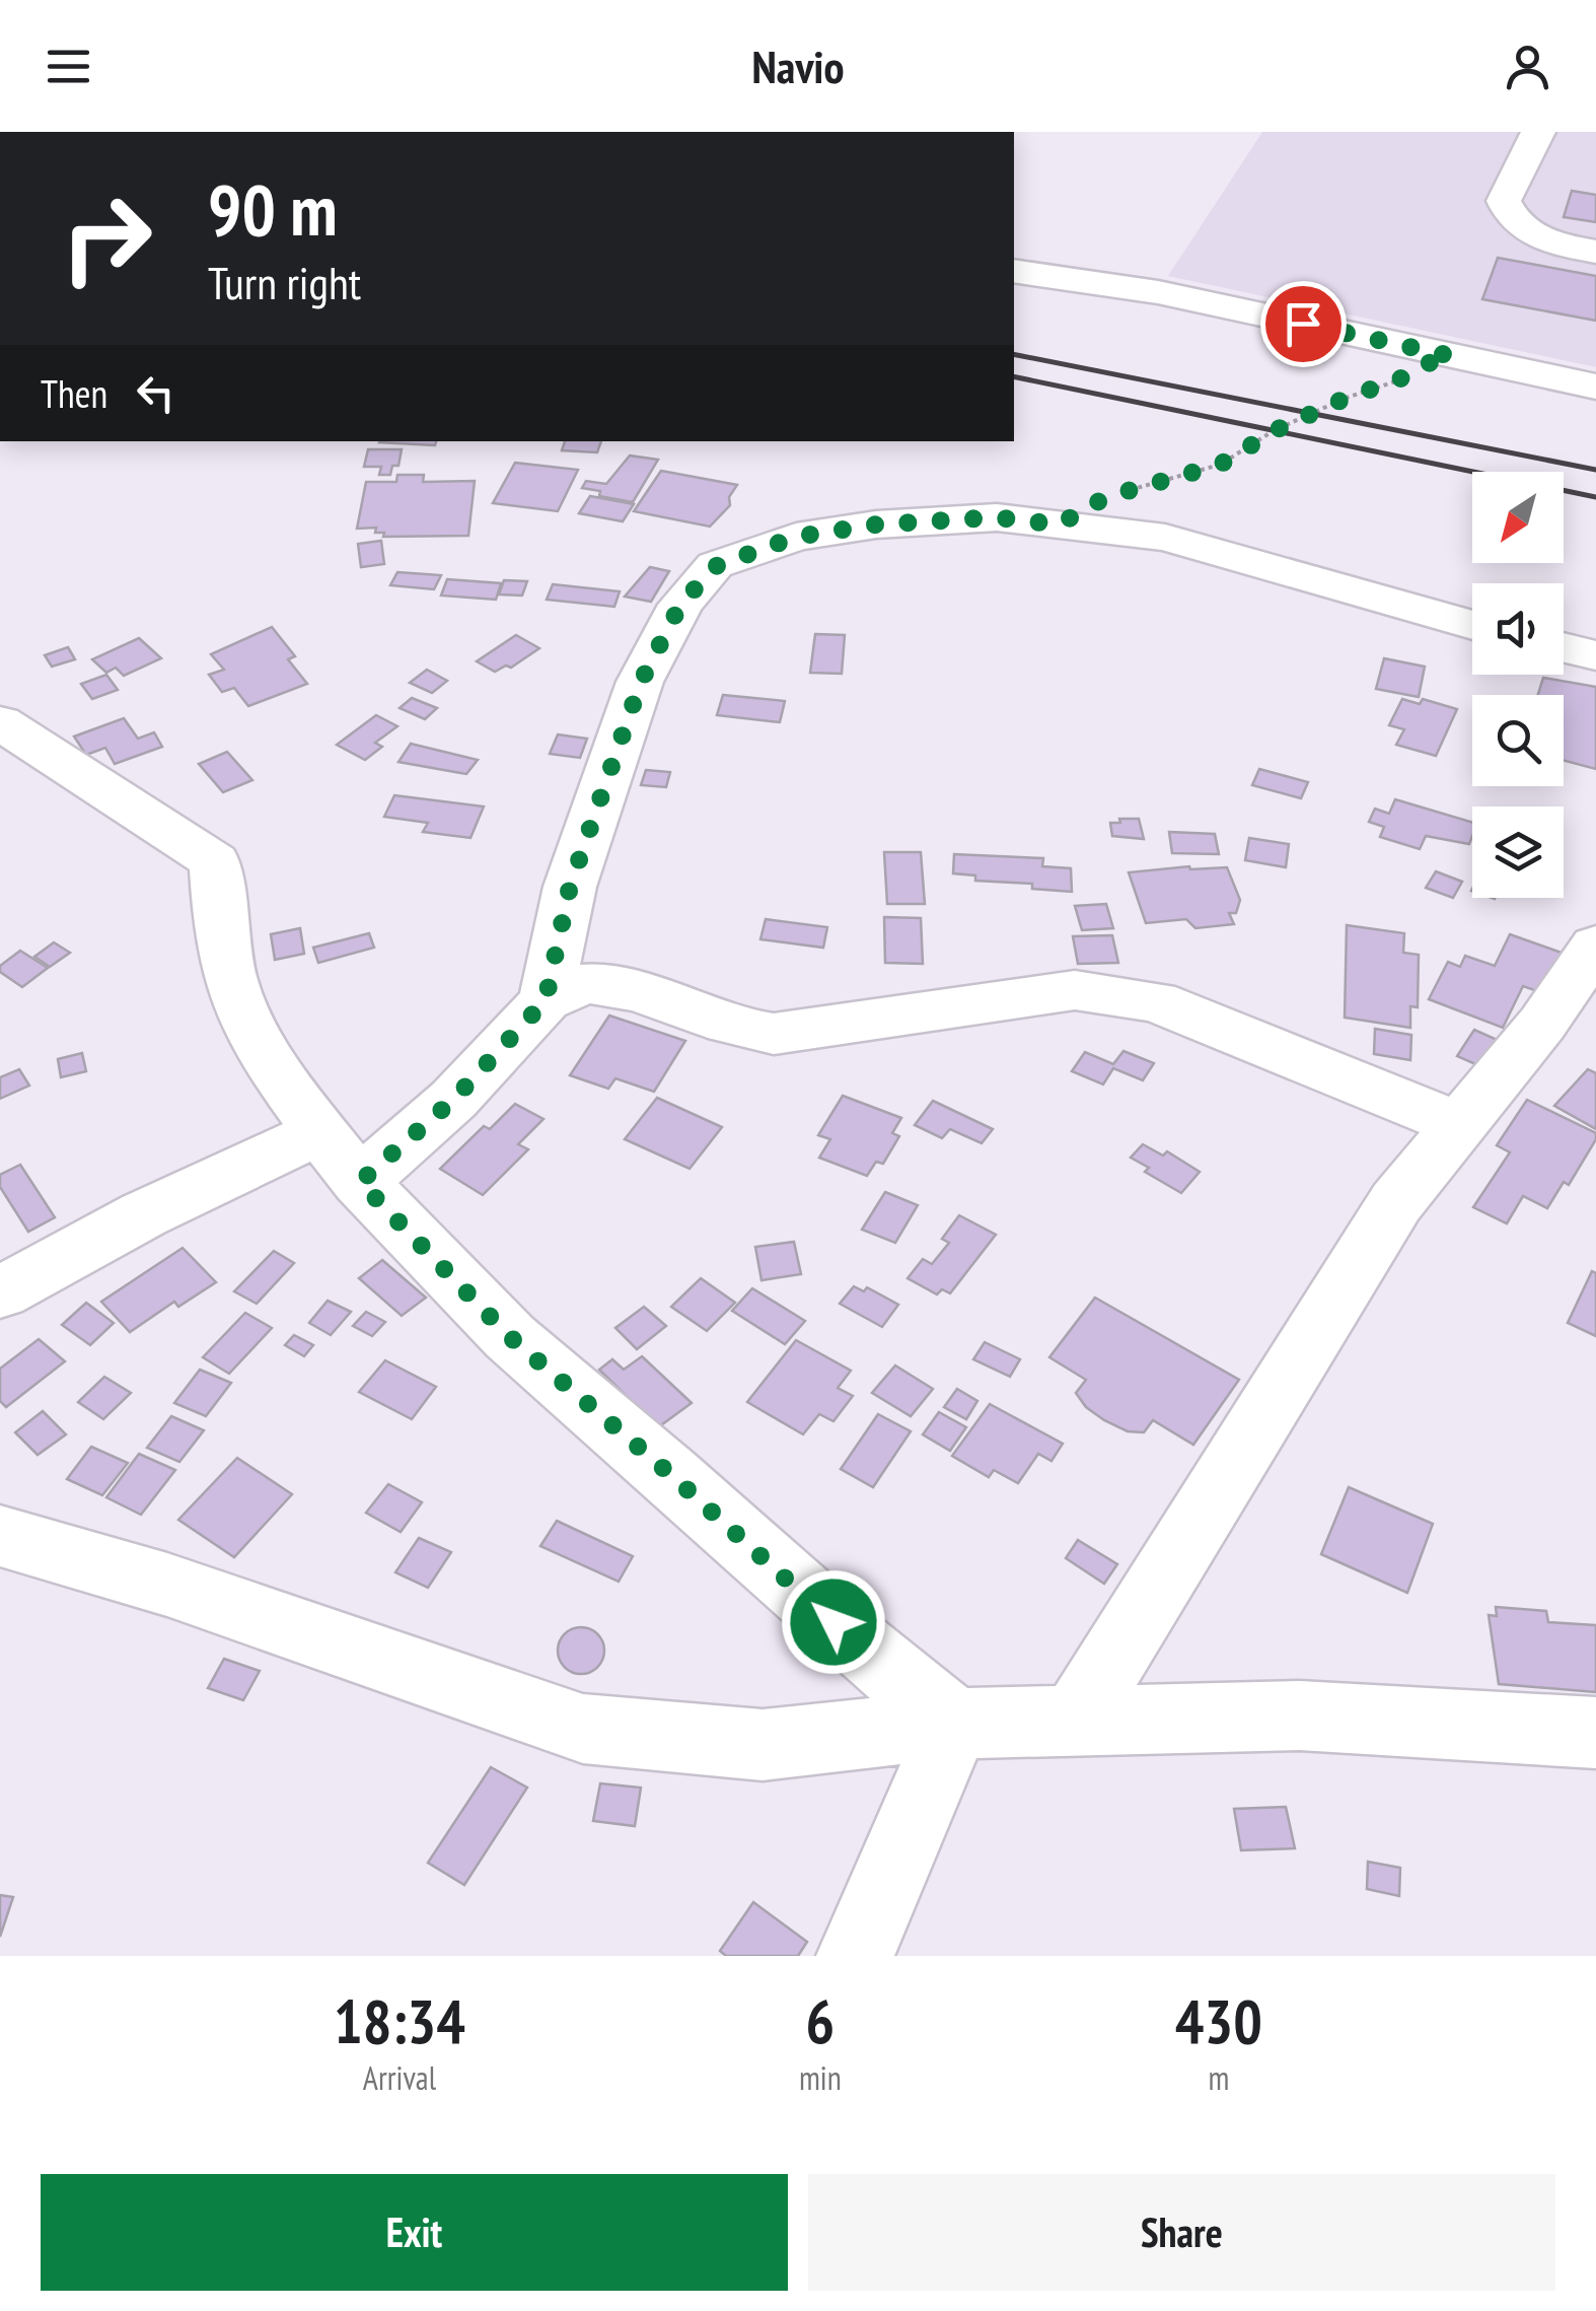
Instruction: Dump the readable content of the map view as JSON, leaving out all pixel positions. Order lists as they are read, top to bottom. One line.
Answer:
{"north":"bottom left","page":{"header":"Navio","turn":["90 m","Turn right"],"then":"Then","eta":["18:34","Arrival","6","min","430","m"],"buttons":["Exit","Share"]}}
